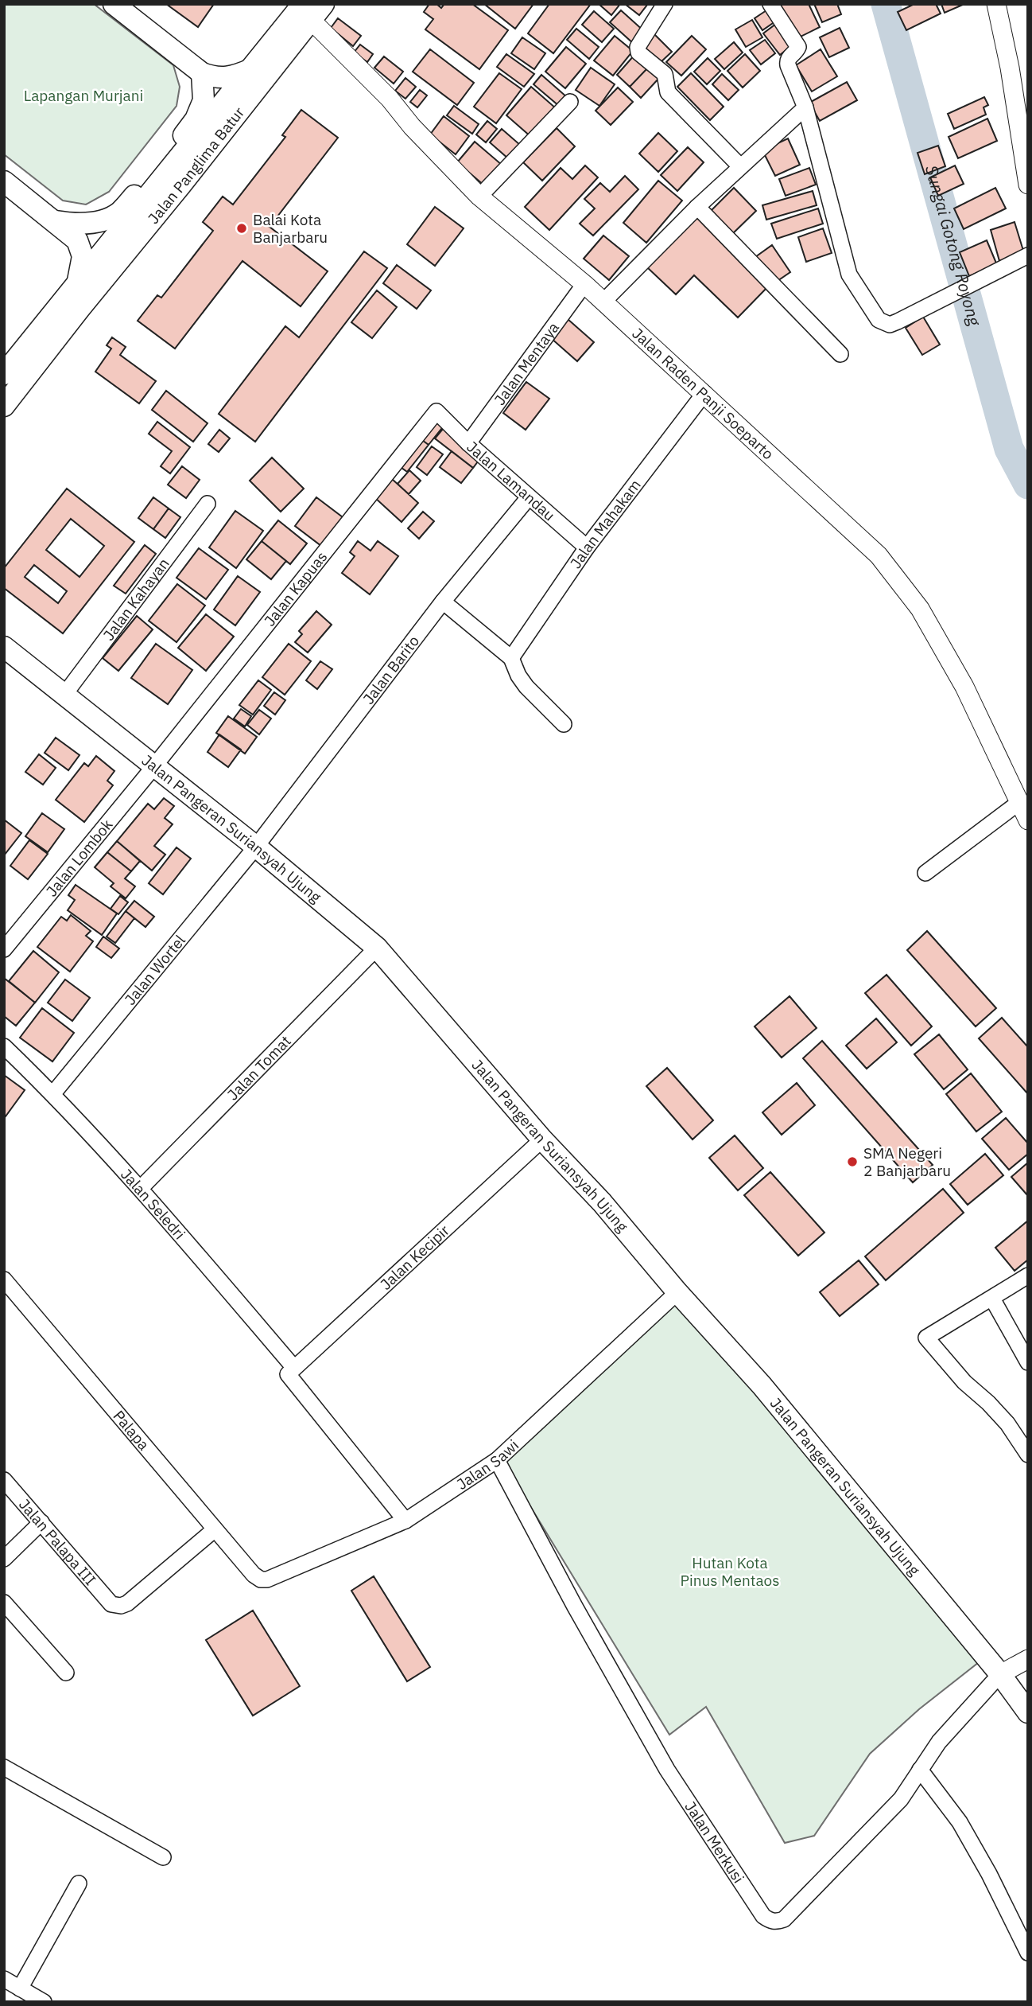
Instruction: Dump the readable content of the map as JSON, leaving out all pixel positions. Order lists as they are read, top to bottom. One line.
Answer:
{"streets":{"main road":["Jalan Panglima Batur","Jalan Pangeran Suriansyah Ujung"],"street":["Jalan Mentaya","Jalan Raden Panji Soeparto","Jalan Lamandau","Jalan Mahakam","Jalan Kapuas","Jalan Kahayan","Jalan Barito","Jalan Lombok","Jalan Wortel","Jalan Tomat","Jalan Seledri","Jalan Kecipir","Palapa","Jalan Sawi","Jalan Palapa III","Jalan Merkusi"]},"crossings":[["Jalan Panglima Batur","Jalan Raden Panji Soeparto"],["Jalan Mentaya","Jalan Raden Panji Soeparto"],["Jalan Mentaya","Jalan Lamandau"],["Jalan Raden Panji Soeparto","Jalan Mahakam"],["Jalan Lamandau","Jalan Mahakam"],["Jalan Lamandau","Jalan Kapuas"],["Jalan Lamandau","Jalan Barito"],["Jalan Kapuas","Jalan Pangeran Suriansyah Ujung"],["Jalan Kapuas","Jalan Lombok"],["Jalan Kahayan","Jalan Pangeran Suriansyah Ujung"],["Jalan Barito","Jalan Pangeran Suriansyah Ujung"],["Jalan Barito","Jalan Wortel"],["Jalan Pangeran Suriansyah Ujung","Jalan Lombok"],["Jalan Pangeran Suriansyah Ujung","Jalan Wortel"],["Jalan Pangeran Suriansyah Ujung","Jalan Tomat"],["Jalan Pangeran Suriansyah Ujung","Jalan Kecipir"],["Jalan Pangeran Suriansyah Ujung","Jalan Sawi"],["Jalan Pangeran Suriansyah Ujung","Jalan Merkusi"],["Jalan Wortel","Jalan Seledri"],["Jalan Tomat","Jalan Seledri"],["Jalan Seledri","Jalan Kecipir"],["Jalan Seledri","Jalan Sawi"],["Palapa","Jalan Sawi"],["Palapa","Jalan Palapa III"],["Jalan Sawi","Jalan Merkusi"]],"water":["Sungai Gotong Royong"],"parks":["Lapangan Murjani","Hutan Kota Pinus Mentaos"],"places":["Balai Kota Banjarbaru","SMA Negeri 2 Banjarbaru"]}
